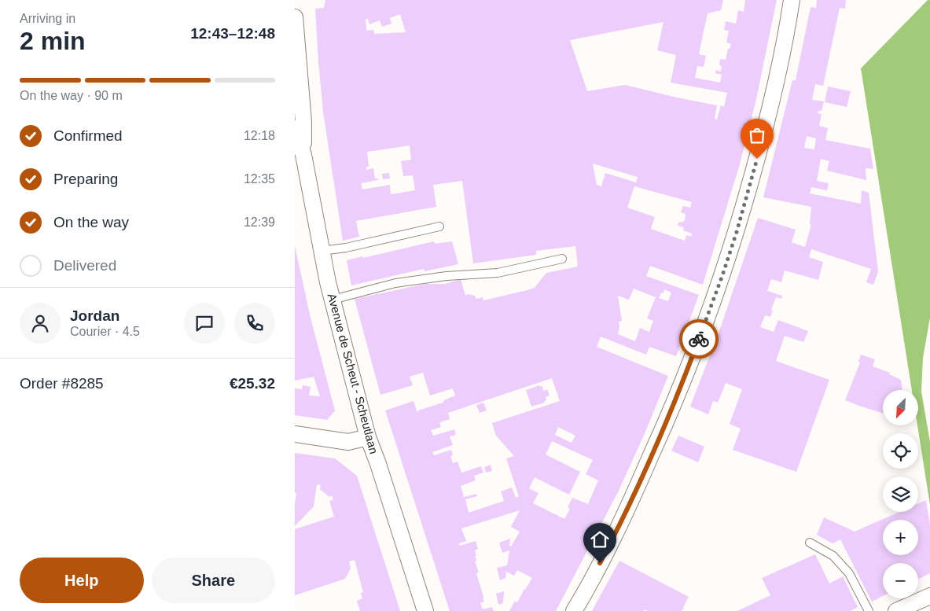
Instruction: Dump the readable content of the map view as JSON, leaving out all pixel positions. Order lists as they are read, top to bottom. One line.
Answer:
{"streets":{"street":["Avenue de Scheut - Scheutlaan"]},"north":"bottom left","page":{"heading":["2 min","Arriving in","12:43–12:48"],"panel":["Jordan","Courier · 4.5","Order #8285","€25.32"],"bar":"On the way · 90 m","list":[["Confirmed","12:18"],["Preparing","12:35"],["On the way","12:39"],"Delivered"],"map_buttons":["+","−"],"buttons":["Help","Share"]}}
